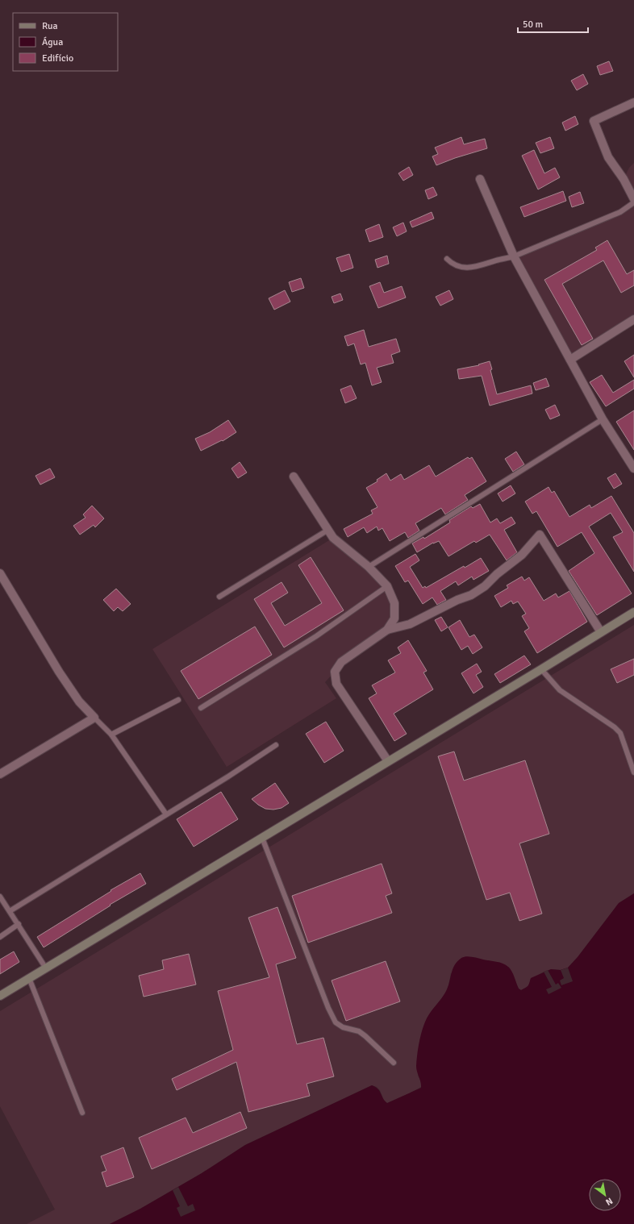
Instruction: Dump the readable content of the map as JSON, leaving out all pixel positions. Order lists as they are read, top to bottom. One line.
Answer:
{"legend":["Rua","Água","Edifício"],"scale_bar":"50 m","north":"bottom right"}
